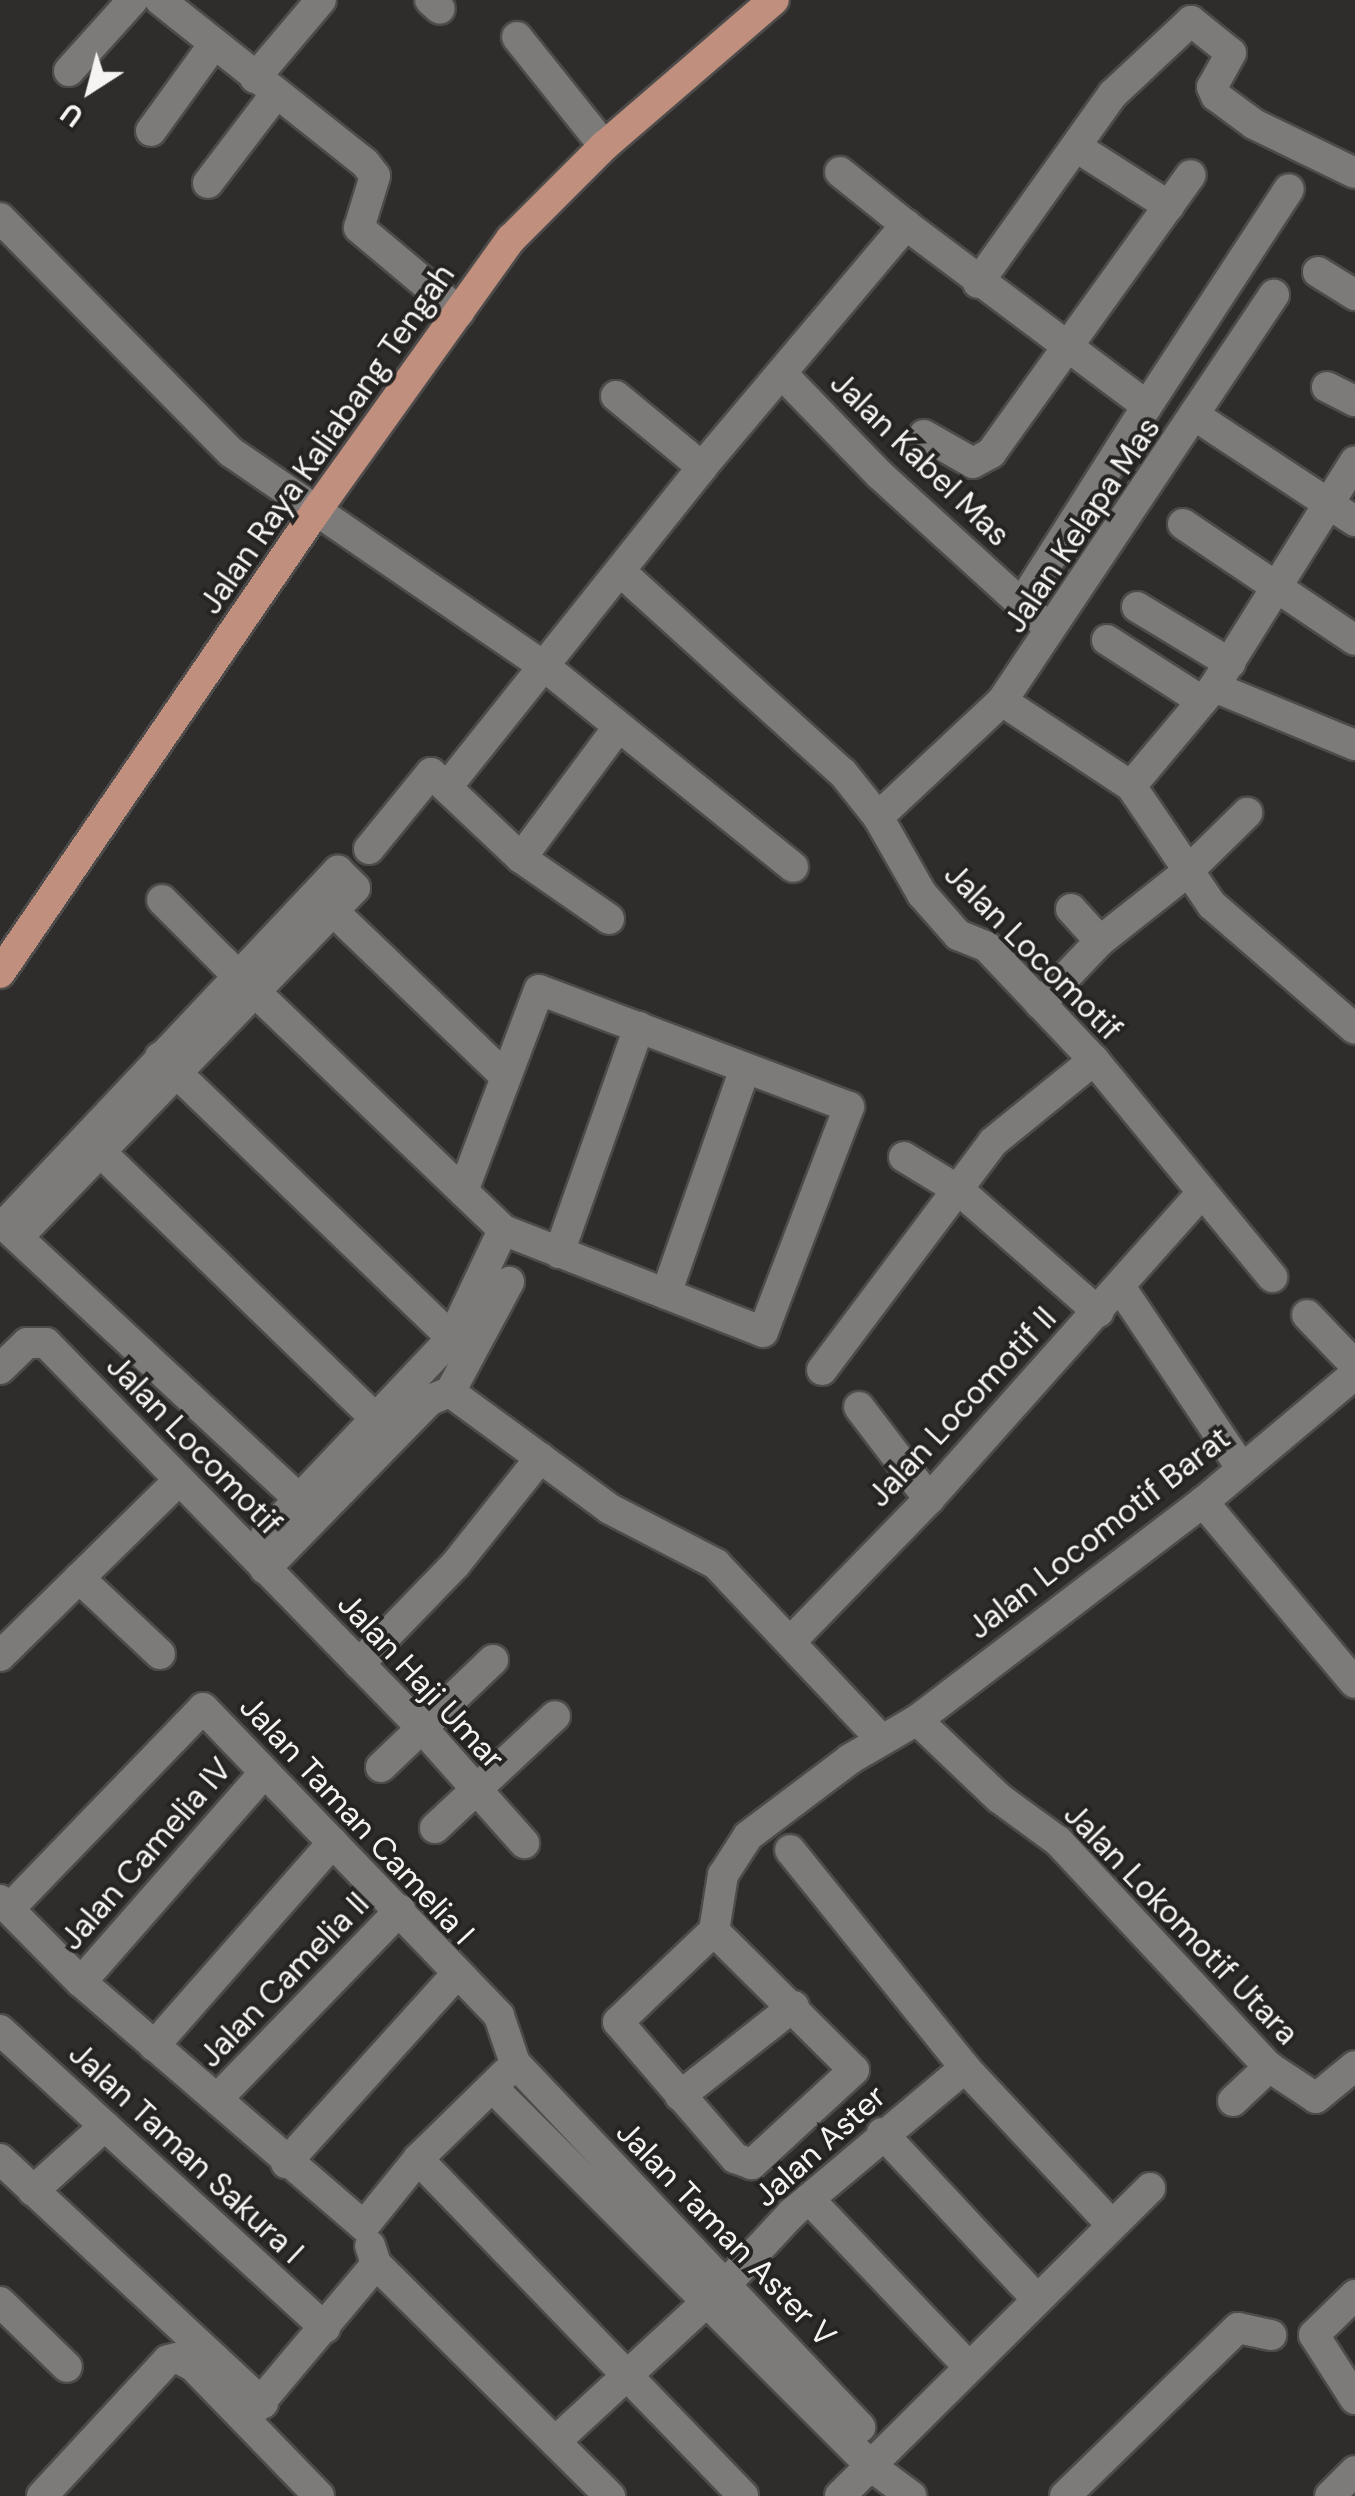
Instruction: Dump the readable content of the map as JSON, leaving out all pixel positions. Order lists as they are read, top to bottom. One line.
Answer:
{"streets":{"main road":["Jalan Raya Kaliabang Tengah"],"street":["Jalan Kabel Mas","Jalan Kelapa Mas","Jalan Locomotif","Jalan Locomotif II","Jalan Locomotif Barat","Jalan Haji Umar","Jalan Taman Camelia I","Jalan Camelia IV","Jalan Lokomotif Utara","Jalan Camelia II","Jalan Aster","Jalan Taman Sakura I","Jalan Taman Aster V"]},"crossings":[["Jalan Kabel Mas","Jalan Kelapa Mas"],["Jalan Locomotif","Jalan Haji Umar"],["Jalan Locomotif Barat","Jalan Lokomotif Utara"],["Jalan Taman Camelia I","Jalan Camelia IV"],["Jalan Taman Camelia I","Jalan Camelia II"],["Jalan Taman Camelia I","Jalan Taman Aster V"],["Jalan Aster","Jalan Taman Aster V"]],"north":"bottom left"}
